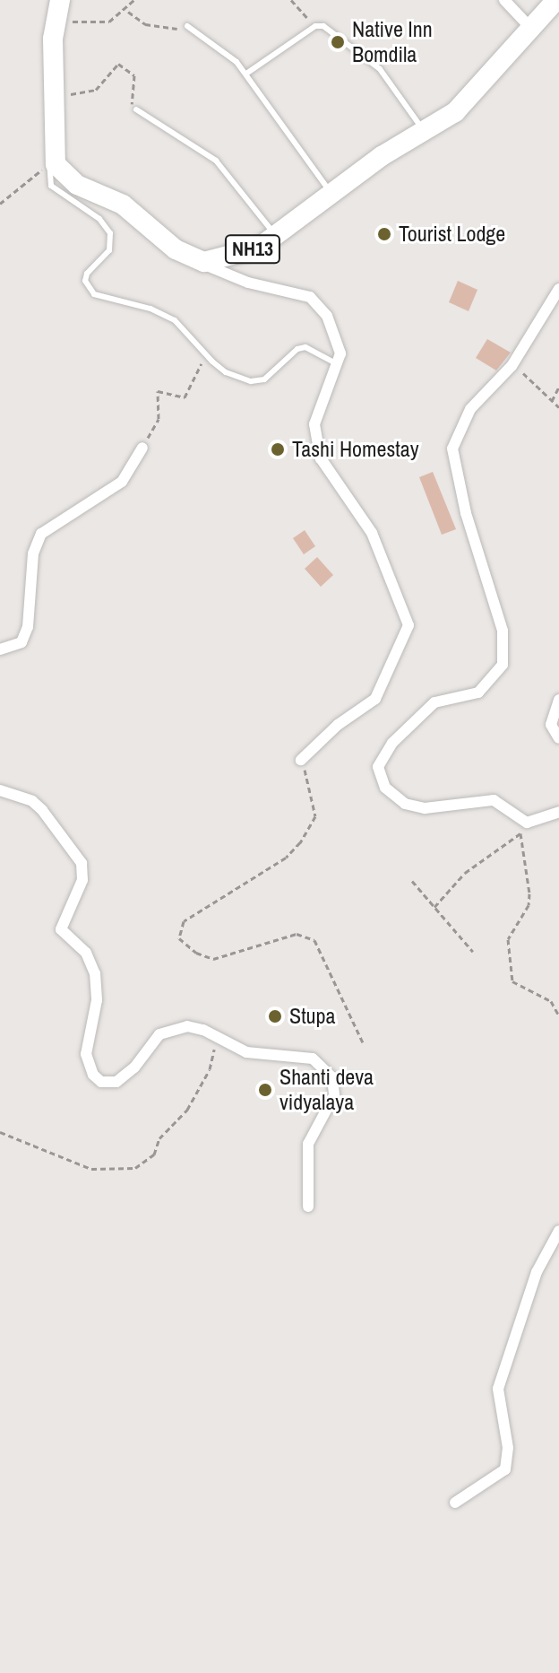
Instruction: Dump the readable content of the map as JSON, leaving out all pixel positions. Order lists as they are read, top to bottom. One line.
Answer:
{"streets":{"highway":["NH13"]},"places":["Native Inn Bomdila","Tourist Lodge","Tashi Homestay","Stupa","Shanti deva vidyalaya"]}
